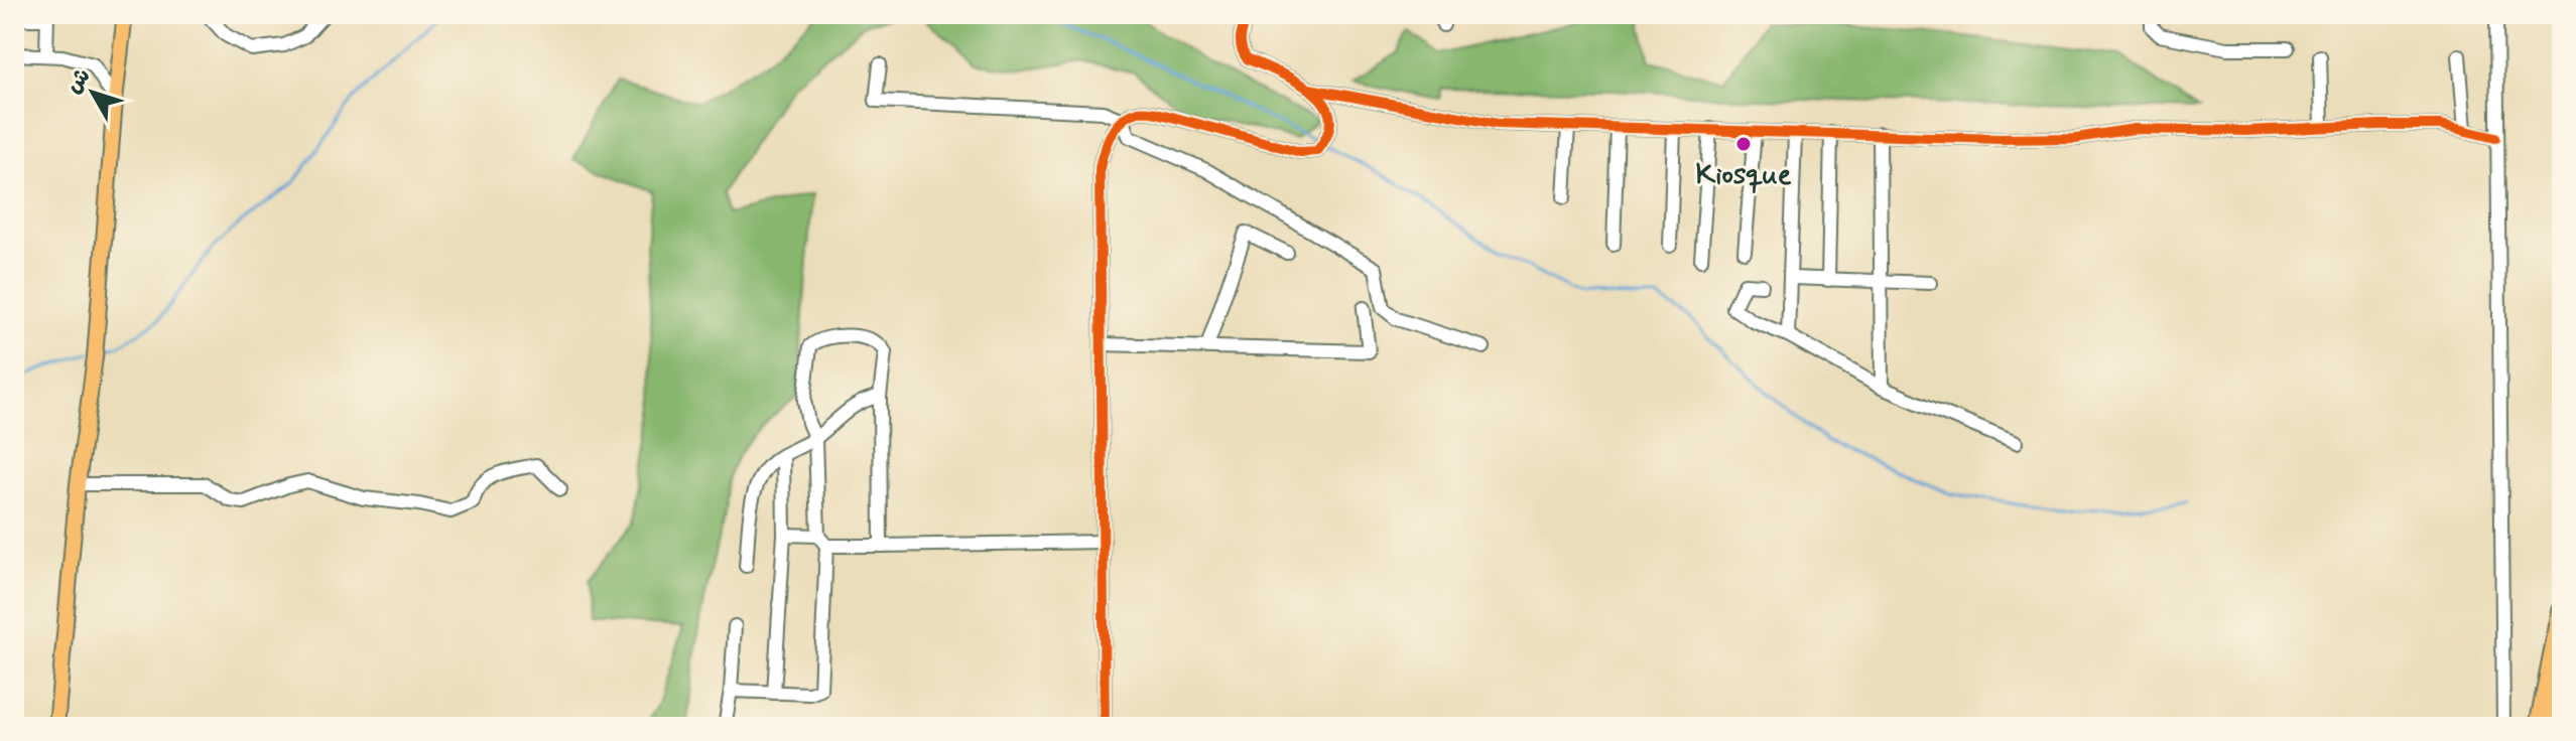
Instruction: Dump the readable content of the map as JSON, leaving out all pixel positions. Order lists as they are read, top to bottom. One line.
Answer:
{"places":["Kiosque"],"north":"top left"}
